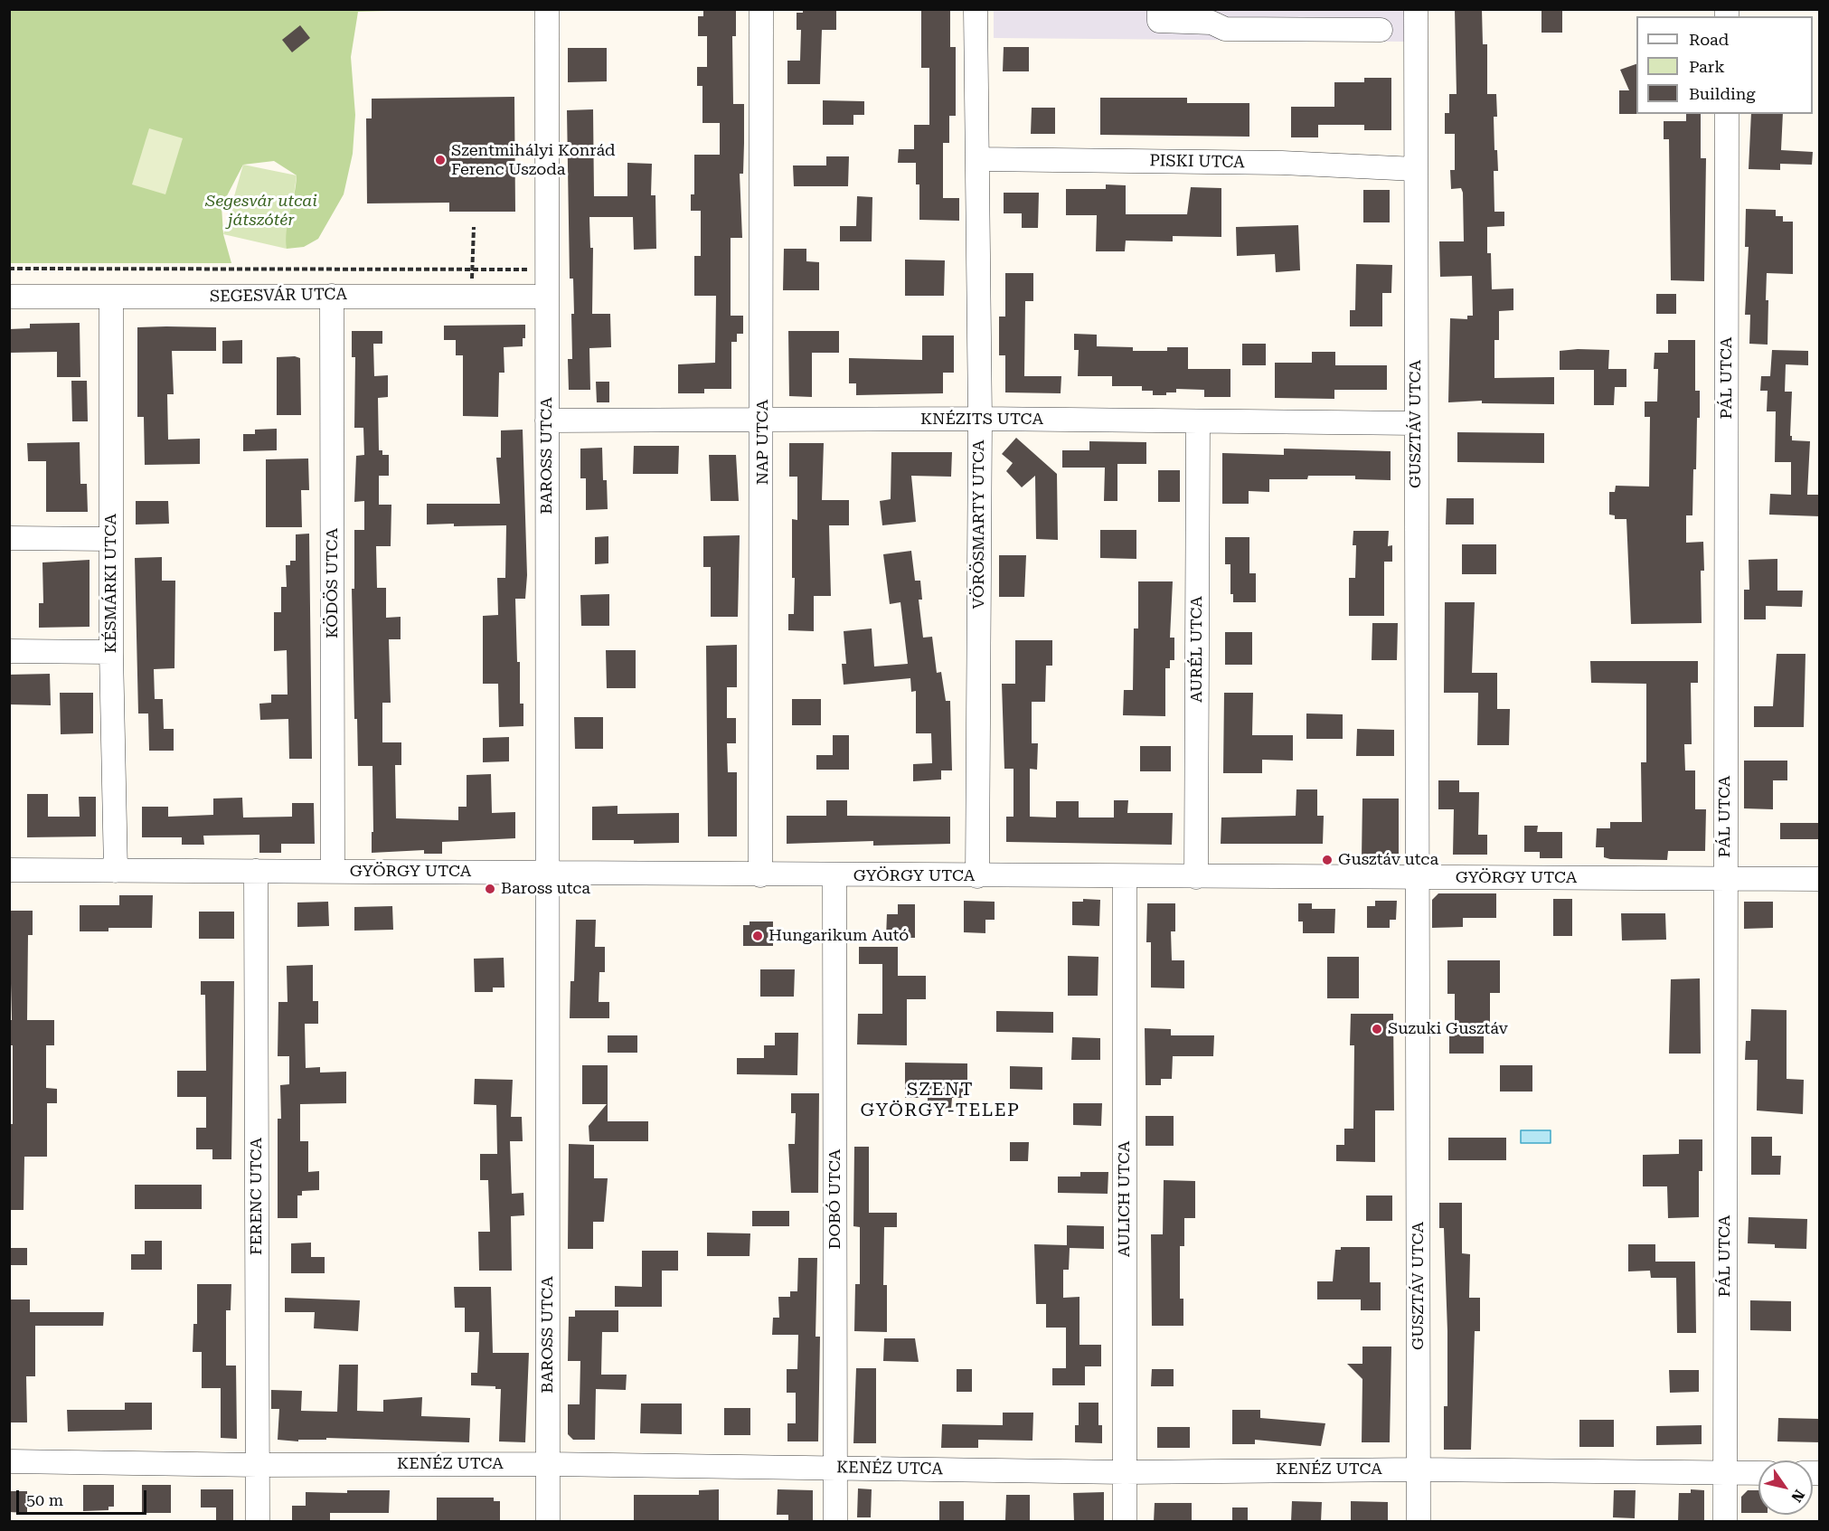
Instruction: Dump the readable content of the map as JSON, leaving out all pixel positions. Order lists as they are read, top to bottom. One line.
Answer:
{"streets":{"street":["PISKI UTCA","SEGESVÁR UTCA","PÁL UTCA","KNÉZITS UTCA","GUSZTÁV UTCA","NAP UTCA","BAROSS UTCA","VÖRÖSMARTY UTCA","KÉSMÁRKI UTCA","KÖDÖS UTCA","AURÉL UTCA","GYÖRGY UTCA","FERENC UTCA","DOBÓ UTCA","AULICH UTCA","KENÉZ UTCA"]},"crossings":[["PISKI UTCA","GUSZTÁV UTCA"],["PISKI UTCA","VÖRÖSMARTY UTCA"],["SEGESVÁR UTCA","BAROSS UTCA"],["SEGESVÁR UTCA","KÉSMÁRKI UTCA"],["SEGESVÁR UTCA","KÖDÖS UTCA"],["PÁL UTCA","GYÖRGY UTCA"],["PÁL UTCA","KENÉZ UTCA"],["KNÉZITS UTCA","GUSZTÁV UTCA"],["KNÉZITS UTCA","NAP UTCA"],["KNÉZITS UTCA","BAROSS UTCA"],["KNÉZITS UTCA","VÖRÖSMARTY UTCA"],["KNÉZITS UTCA","AURÉL UTCA"],["GUSZTÁV UTCA","GYÖRGY UTCA"],["GUSZTÁV UTCA","KENÉZ UTCA"],["NAP UTCA","GYÖRGY UTCA"],["BAROSS UTCA","GYÖRGY UTCA"],["BAROSS UTCA","KENÉZ UTCA"],["VÖRÖSMARTY UTCA","GYÖRGY UTCA"],["KÉSMÁRKI UTCA","GYÖRGY UTCA"],["KÖDÖS UTCA","GYÖRGY UTCA"],["AURÉL UTCA","GYÖRGY UTCA"],["GYÖRGY UTCA","FERENC UTCA"],["GYÖRGY UTCA","DOBÓ UTCA"],["GYÖRGY UTCA","AULICH UTCA"],["FERENC UTCA","KENÉZ UTCA"],["DOBÓ UTCA","KENÉZ UTCA"],["AULICH UTCA","KENÉZ UTCA"]],"districts":["SZENT GYÖRGY-TELEP"],"parks":["Segesvár utcai játszótér"],"places":["Szentmihályi Konrád Ferenc Uszoda","Gusztáv utca","Baross utca","Hungarikum Autó","Suzuki Gusztáv"],"legend":["Road","Park","Building"],"scale_bar":"50 m","north":"bottom right"}
